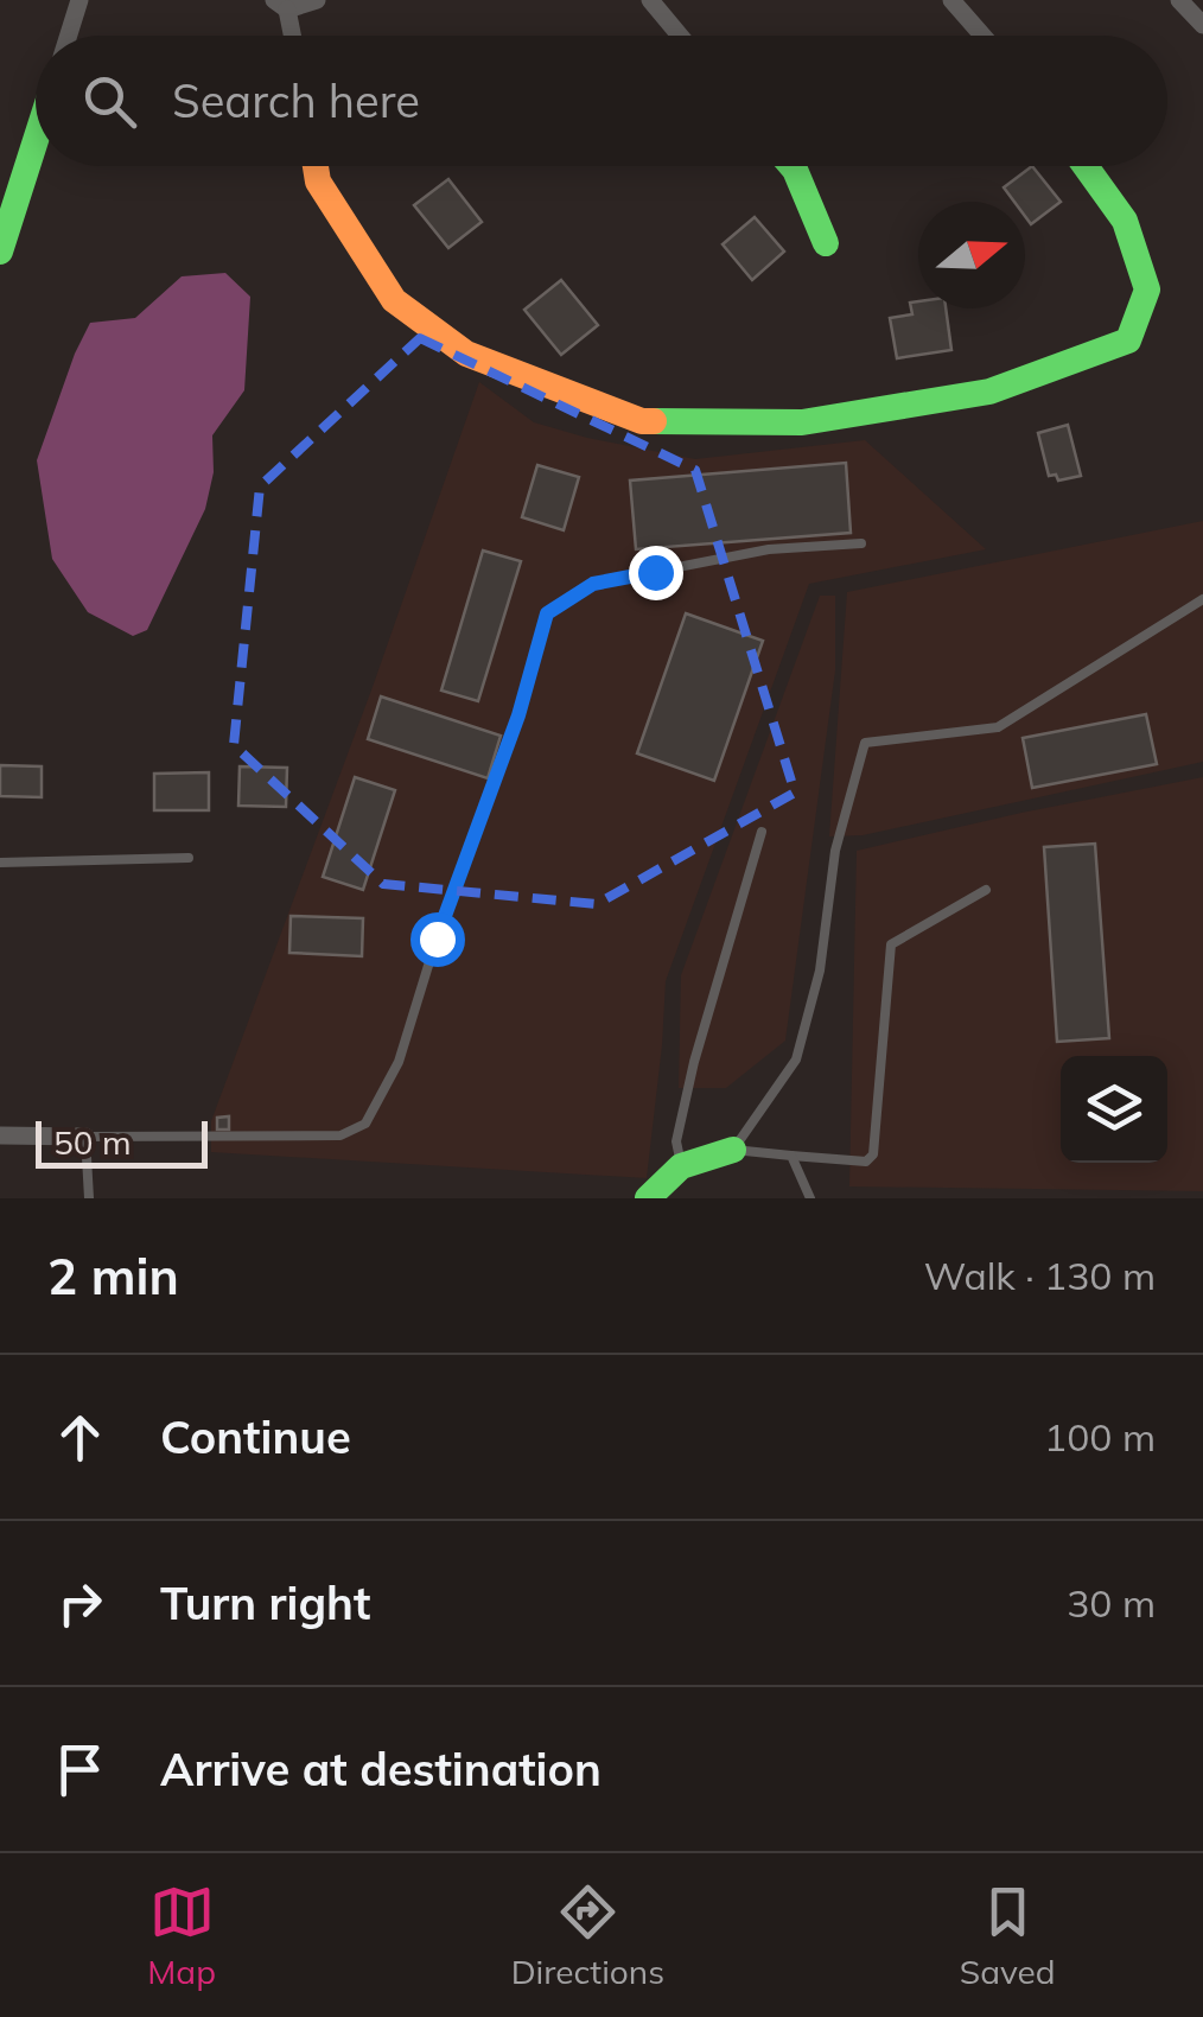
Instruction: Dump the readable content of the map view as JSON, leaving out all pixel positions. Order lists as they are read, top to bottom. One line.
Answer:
{"scale_bar":"50 m","north":"right","page":{"search":"Search here","scale":"50 m","heading":["2 min","Walk · 130 m"],"list":[["Continue","100 m"],["Turn right","30 m"],"Arrive at destination"],"nav":["Map","Directions","Saved"]}}
